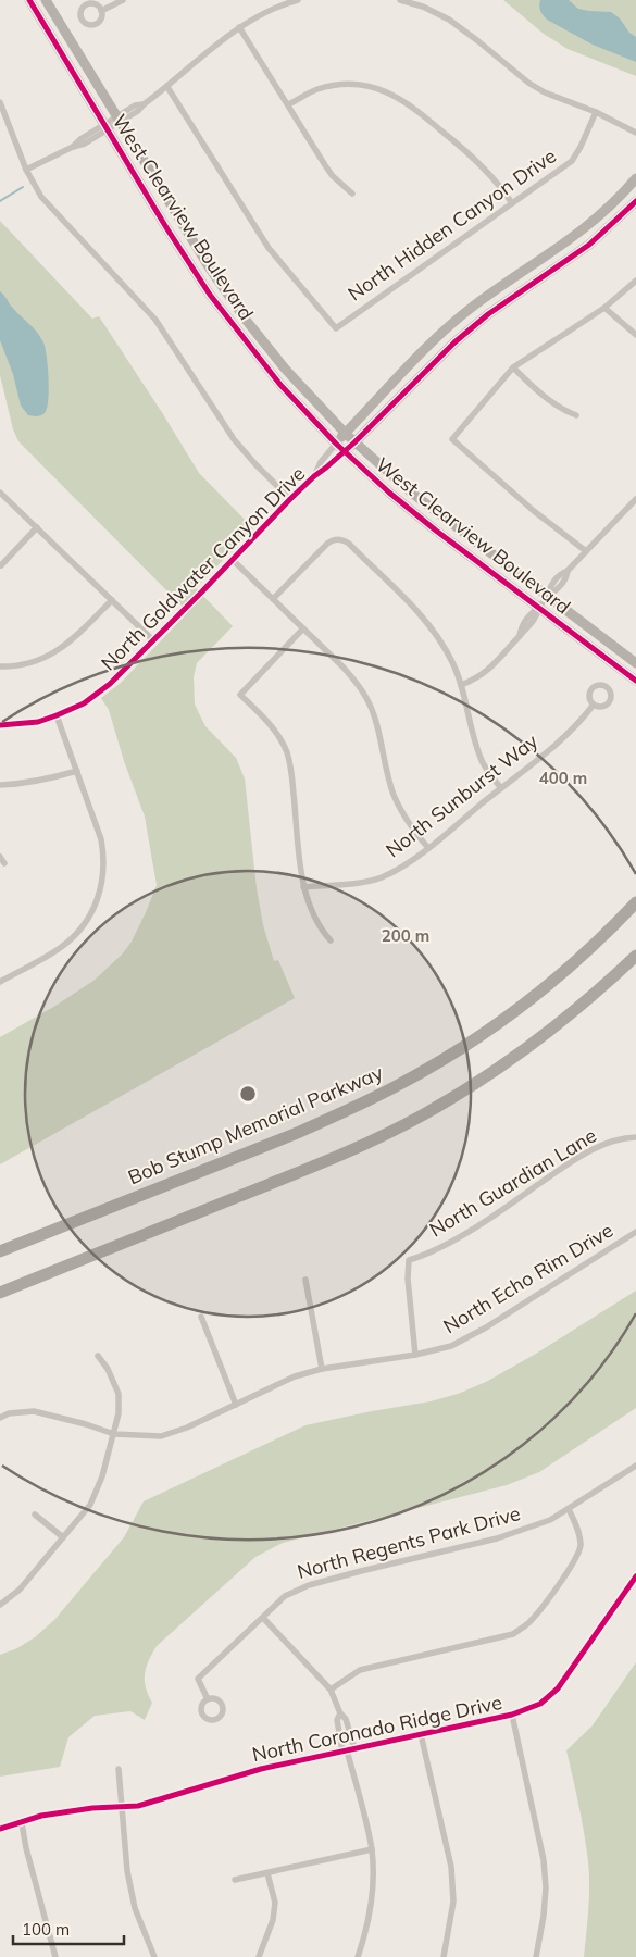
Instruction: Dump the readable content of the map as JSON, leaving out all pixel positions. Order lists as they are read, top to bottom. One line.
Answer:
{"streets":{"highway":["Bob Stump Memorial Parkway"],"street":["West Clearview Boulevard","North Hidden Canyon Drive","North Goldwater Canyon Drive","North Sunburst Way","North Guardian Lane","North Echo Rim Drive","North Regents Park Drive","North Coronado Ridge Drive"]},"crossings":[["West Clearview Boulevard","North Goldwater Canyon Drive"],["North Guardian Lane","North Echo Rim Drive"]],"scale_bar":"100 m","rings":["400 m","200 m"]}
